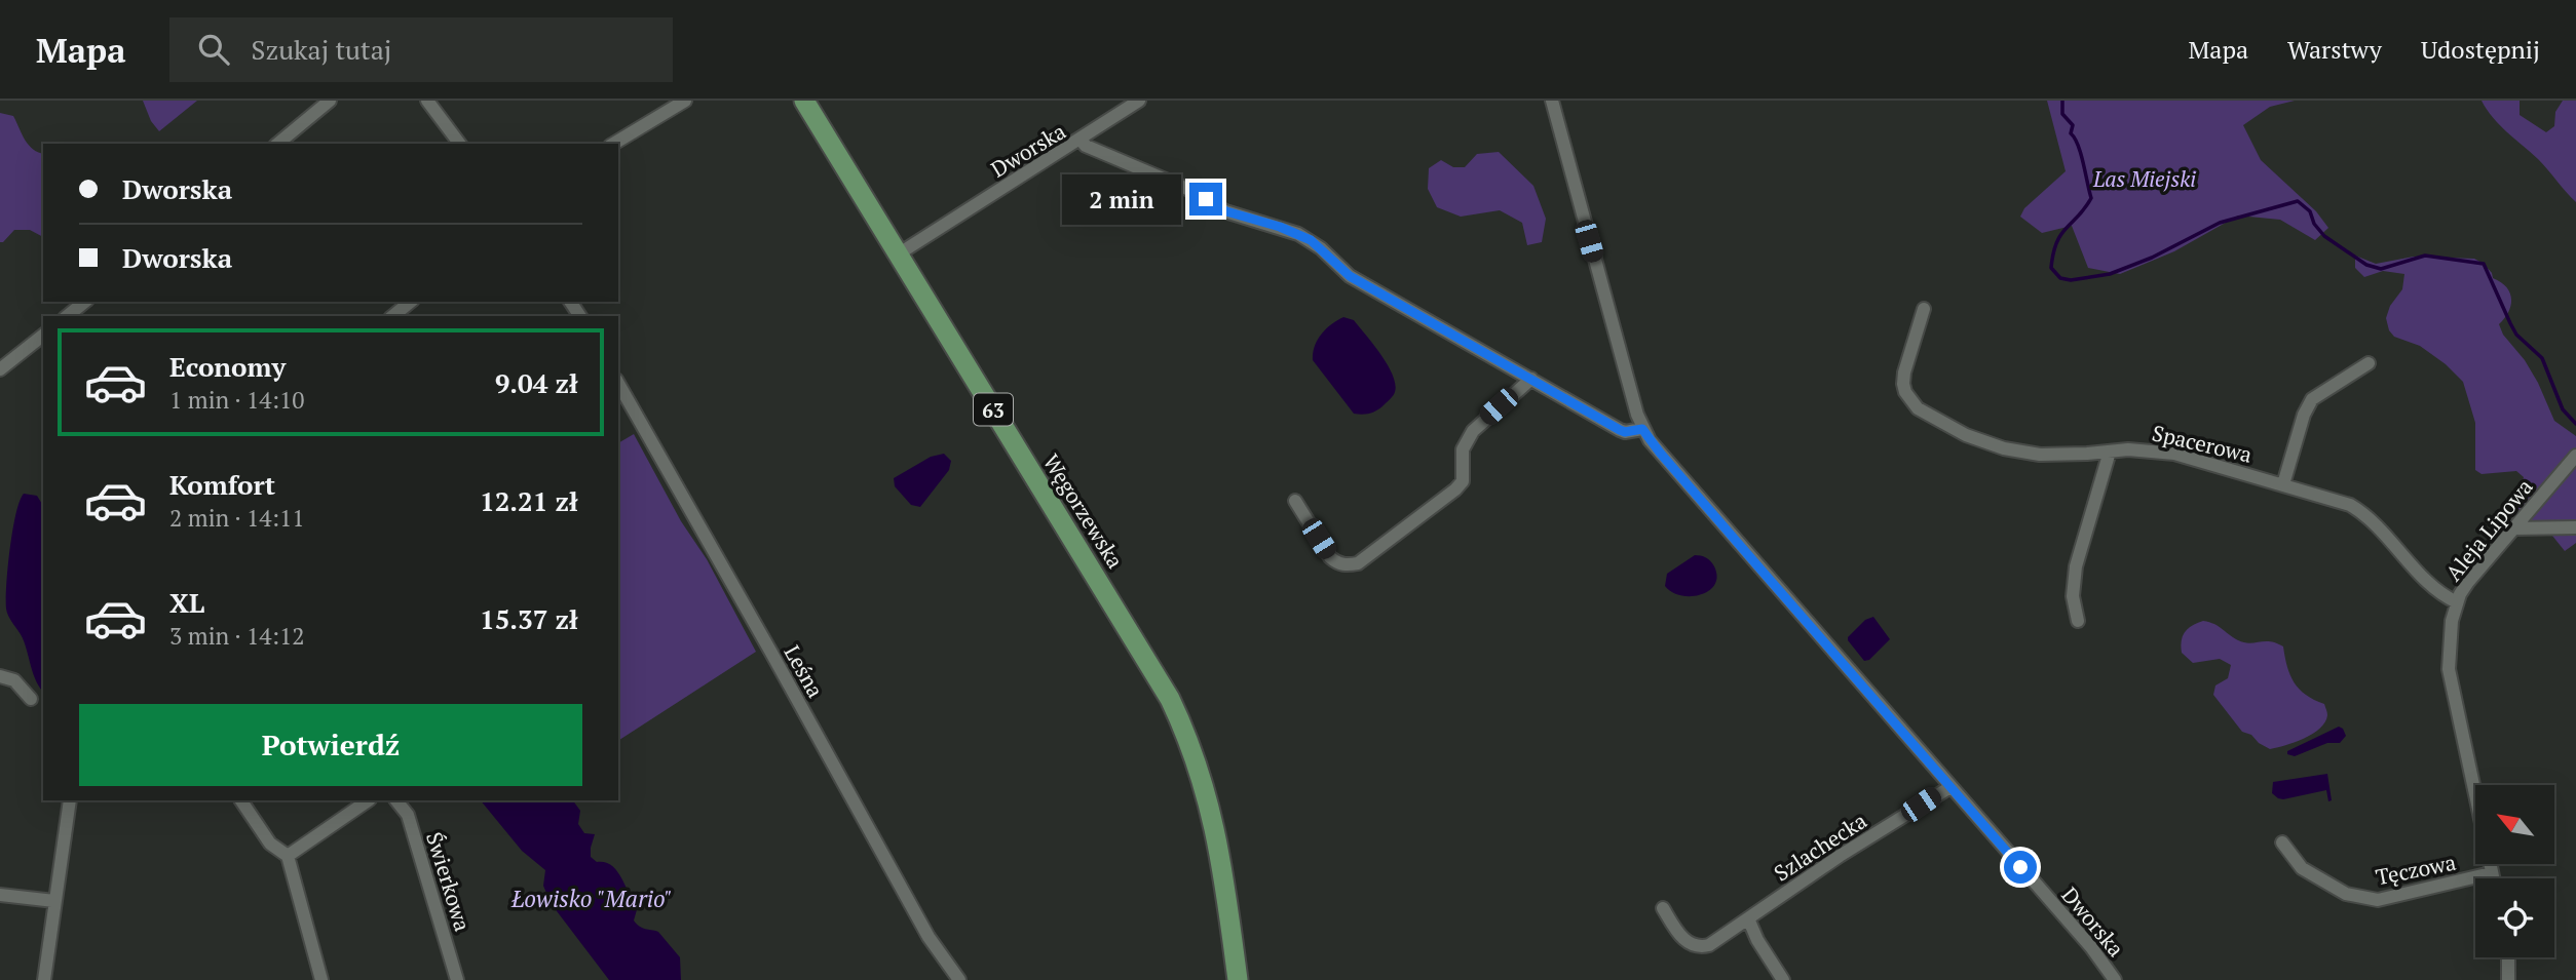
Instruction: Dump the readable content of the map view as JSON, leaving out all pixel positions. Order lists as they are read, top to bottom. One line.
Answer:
{"streets":{"main road":["63","Węgorzewska"],"street":["Dworska","Spacerowa","Aleja Lipowa","Leśna","Szlachecka","Tęczowa","Świerkowa"]},"crossings":[["Dworska","Węgorzewska"],["Dworska","Szlachecka"],["Spacerowa","Aleja Lipowa"],["Aleja Lipowa","Tęczowa"]],"water":["Łowisko \"Mario\""],"parks":["Las Miejski"],"north":"top left","page":{"header":"Mapa","search":"Szukaj tutaj","nav":["Mapa","Warstwy","Udostępnij"],"banner":["Dworska","Dworska"],"bubble":"2 min","list":[{"name":"Economy","note":"1 min · 14:10","value":"9.04 zł"},{"name":"Komfort","note":"2 min · 14:11","value":"12.21 zł"},{"name":"XL","note":"3 min · 14:12","value":"15.37 zł"}],"buttons":"Potwierdź"}}
